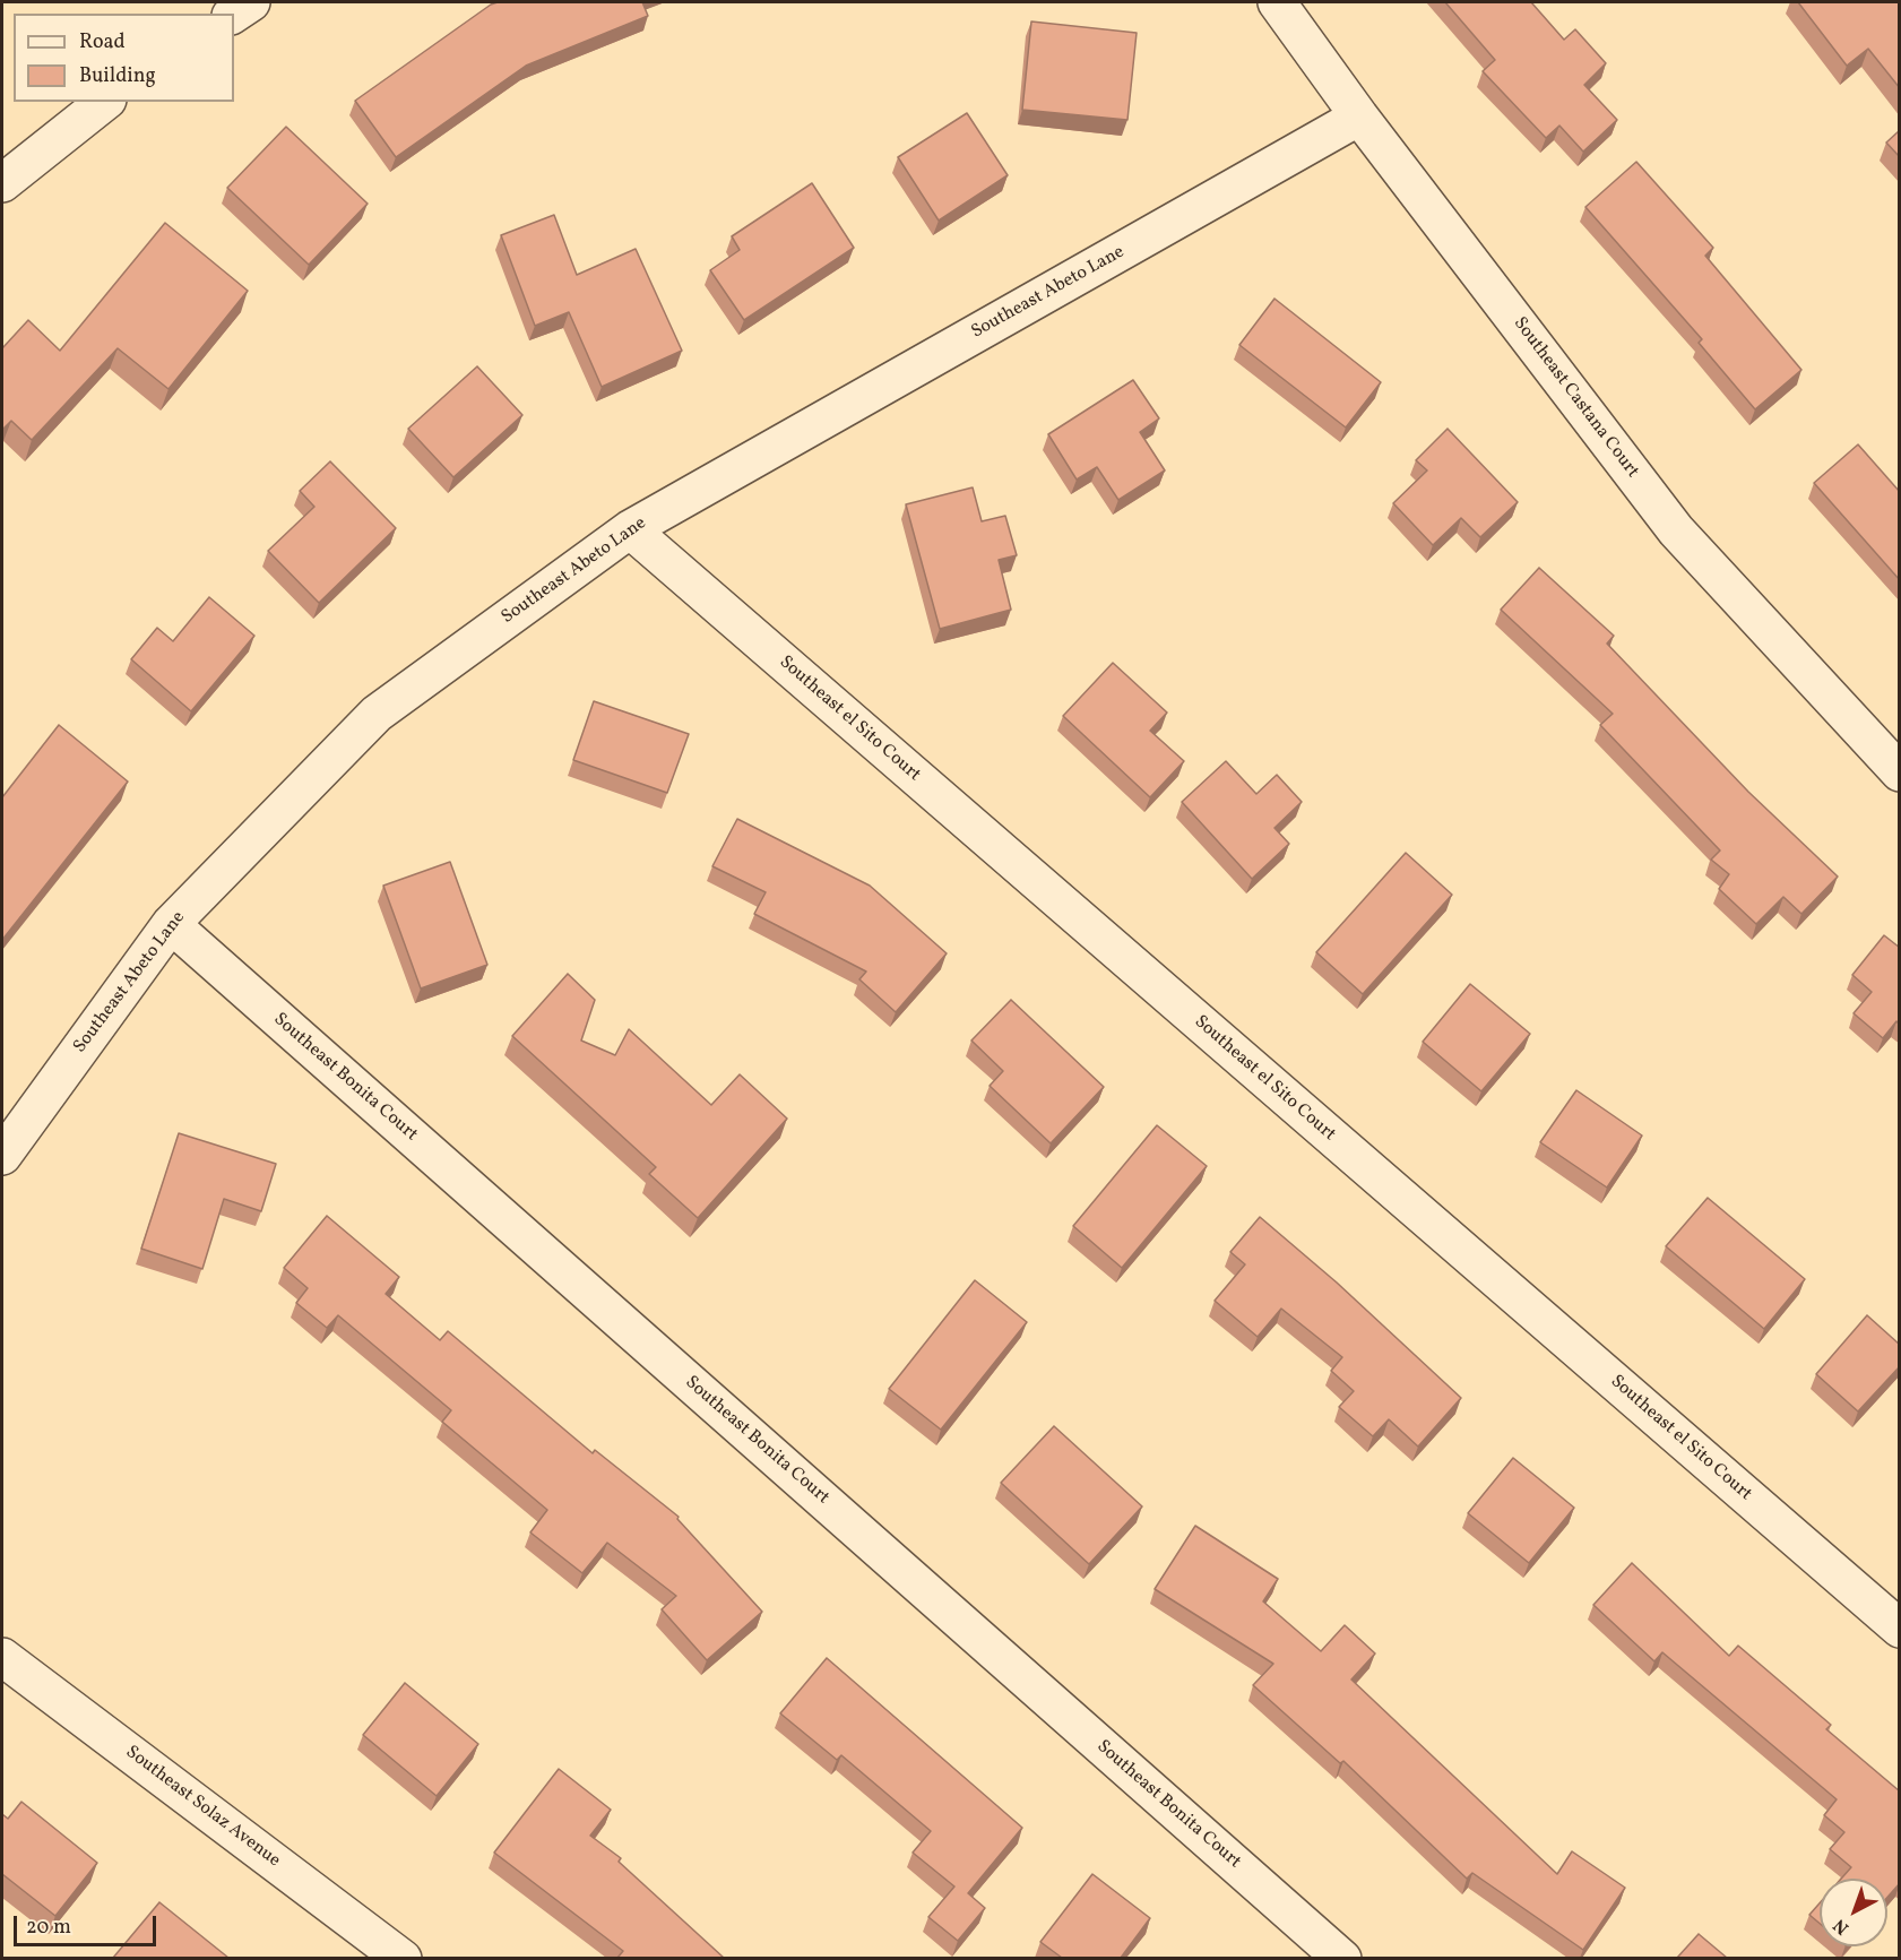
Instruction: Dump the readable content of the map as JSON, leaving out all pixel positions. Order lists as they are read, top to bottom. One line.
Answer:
{"streets":{"street":["Southeast Abeto Lane","Southeast Castana Court","Southeast el Sito Court","Southeast Bonita Court","Southeast Solaz Avenue"]},"crossings":[["Southeast Abeto Lane","Southeast Castana Court"],["Southeast Abeto Lane","Southeast el Sito Court"],["Southeast Abeto Lane","Southeast Bonita Court"]],"legend":["Road","Building"],"scale_bar":"20 m","north":"bottom left"}
